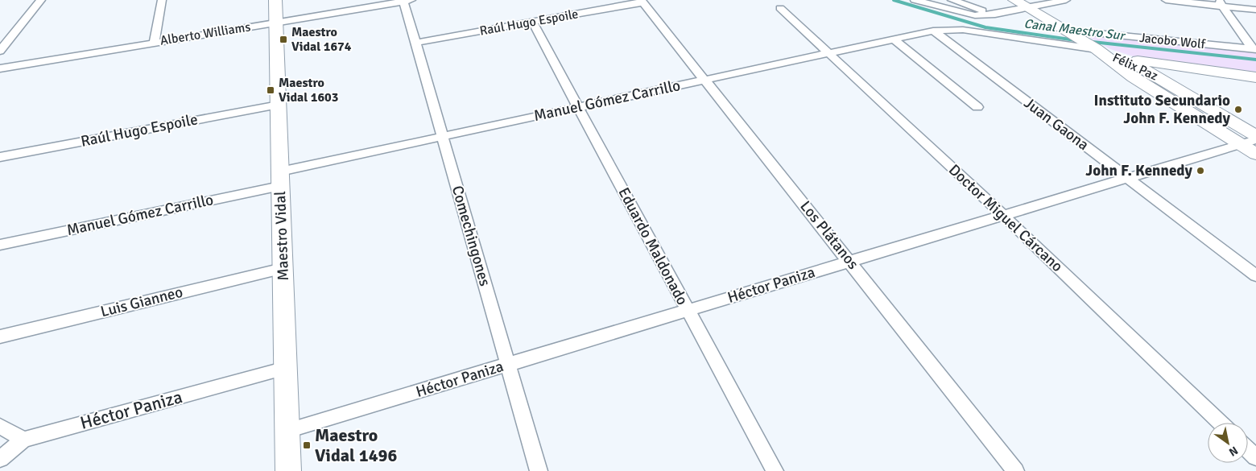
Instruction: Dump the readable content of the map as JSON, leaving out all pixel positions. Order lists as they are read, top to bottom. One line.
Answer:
{"streets":{"main road":["Félix Paz","Maestro Vidal"],"street":["Raúl Hugo Espoile","Alberto Williams","Jacobo Wolf","Manuel Gómez Carrillo","Juan Gaona","Doctor Miguel Cárcano","Los Plátanos","Comechingones","Eduardo Maldonado","Héctor Paniza","Luis Gianneo"]},"crossings":[["Raúl Hugo Espoile","Los Plátanos"],["Raúl Hugo Espoile","Maestro Vidal"],["Raúl Hugo Espoile","Comechingones"],["Raúl Hugo Espoile","Eduardo Maldonado"],["Alberto Williams","Maestro Vidal"],["Alberto Williams","Comechingones"],["Jacobo Wolf","Félix Paz"],["Félix Paz","Manuel Gómez Carrillo"],["Félix Paz","Héctor Paniza"],["Manuel Gómez Carrillo","Juan Gaona"],["Manuel Gómez Carrillo","Doctor Miguel Cárcano"],["Manuel Gómez Carrillo","Los Plátanos"],["Manuel Gómez Carrillo","Maestro Vidal"],["Manuel Gómez Carrillo","Comechingones"],["Manuel Gómez Carrillo","Eduardo Maldonado"],["Juan Gaona","Héctor Paniza"],["Doctor Miguel Cárcano","Héctor Paniza"],["Los Plátanos","Héctor Paniza"],["Maestro Vidal","Héctor Paniza"],["Maestro Vidal","Luis Gianneo"],["Comechingones","Héctor Paniza"],["Eduardo Maldonado","Héctor Paniza"]],"water":["Canal Maestro Sur"],"places":{"transit":["Maestro Vidal 1674","Maestro Vidal 1603","Maestro Vidal 1496"],"other":["Instituto Secundario John F. Kennedy","John F. Kennedy"]},"north":"bottom right"}
